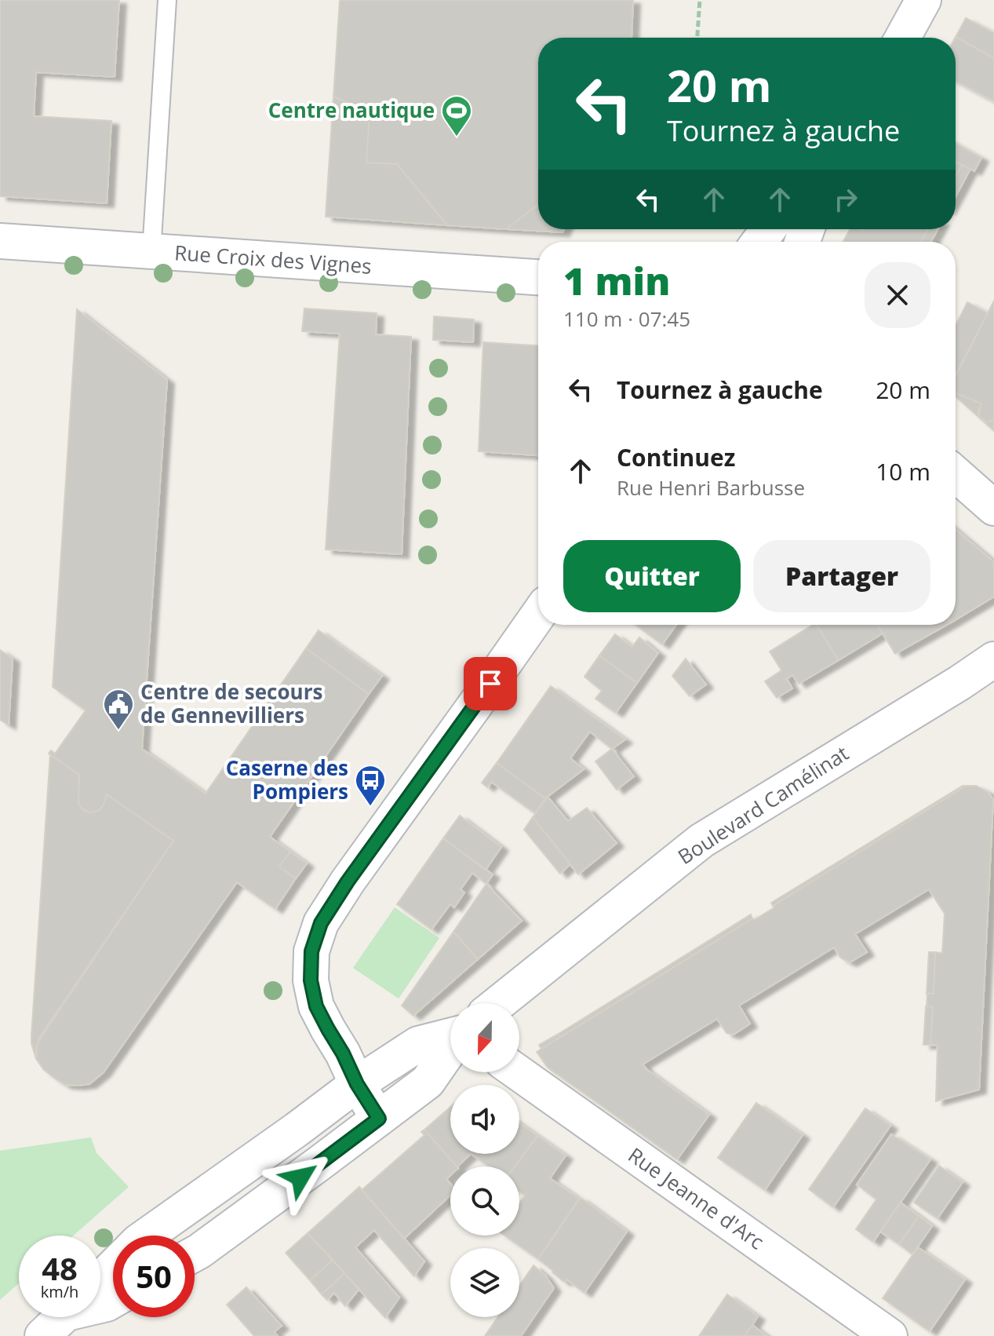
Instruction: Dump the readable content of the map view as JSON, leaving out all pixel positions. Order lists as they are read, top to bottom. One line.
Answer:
{"streets":{"street":["Rue Croix des Vignes","Boulevard Camélinat","Rue Jeanne d'Arc"]},"places":{"sports":["Centre nautique"],"public building":["Centre de secours de Gennevilliers"],"bus stop":["Caserne des Pompiers"]},"north":"bottom","page":{"turn":["20 m","Tournez à gauche"],"heading":["1 min","110 m · 07:45"],"list":[{"name":"Tournez à gauche","value":"20 m"},{"name":"Continuez","note":"Rue Henri Barbusse","value":"10 m"}],"buttons":["Quitter","Partager"],"speed":"48 km/h","limit":"50"}}
